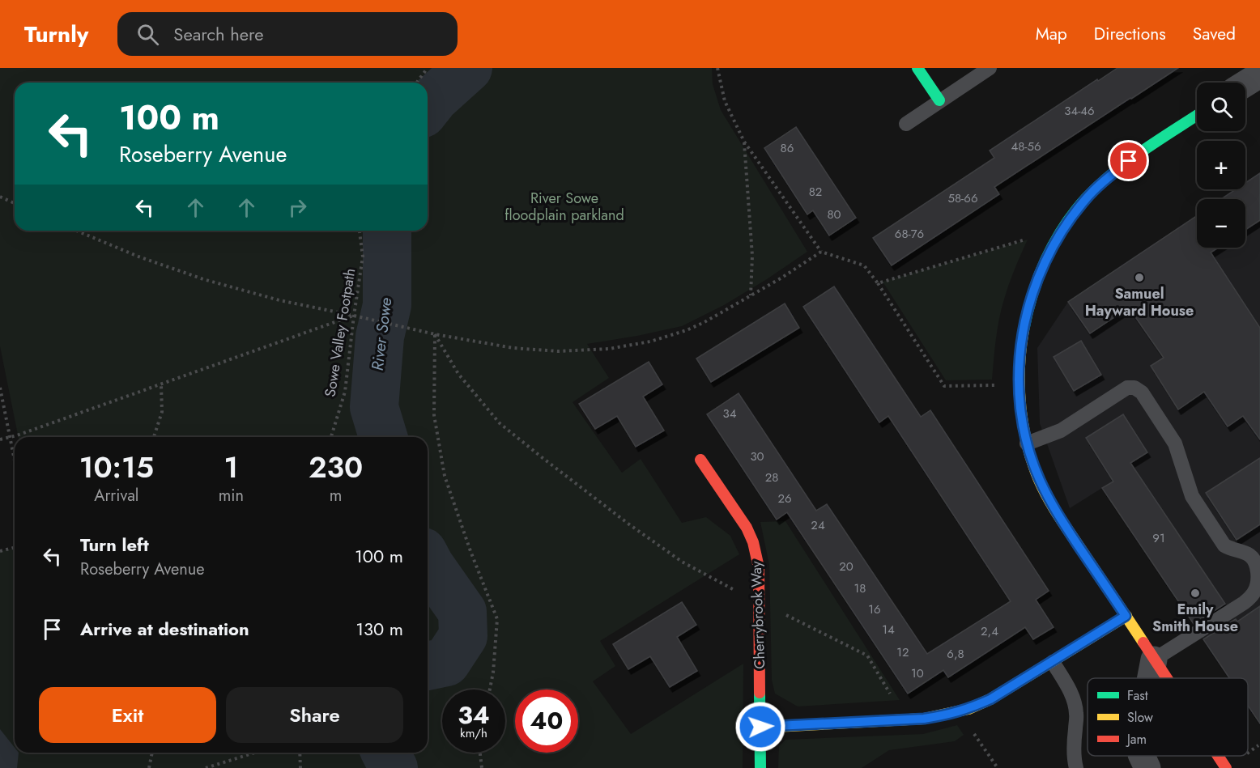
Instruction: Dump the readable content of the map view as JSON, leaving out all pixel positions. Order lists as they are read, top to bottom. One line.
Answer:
{"streets":{"street":["Cherrybrook Way"],"path":["Sowe Valley Footpath"]},"water":["River Sowe"],"parks":["River Sowe floodplain parkland"],"places":["Samuel Hayward House","Emily Smith House"],"house_numbers":["34-46","48-56","86","82","58-66","80","68-76","34","30","28","26","24","91","20","18","16","14","2,4","12","6,8","10"],"legend":["Fast","Slow","Jam"],"page":{"header":"Turnly","search":"Search here","nav":["Map","Directions","Saved"],"map_buttons":["+","−"],"turn":["100 m","Roseberry Avenue"],"eta":["10:15","Arrival","1","min","230","m"],"list":[{"name":"Turn left","note":"Roseberry Avenue","value":"100 m"},{"name":"Arrive at destination","value":"130 m"}],"buttons":["Exit","Share"],"speed":"34 km/h","limit":"40"}}
